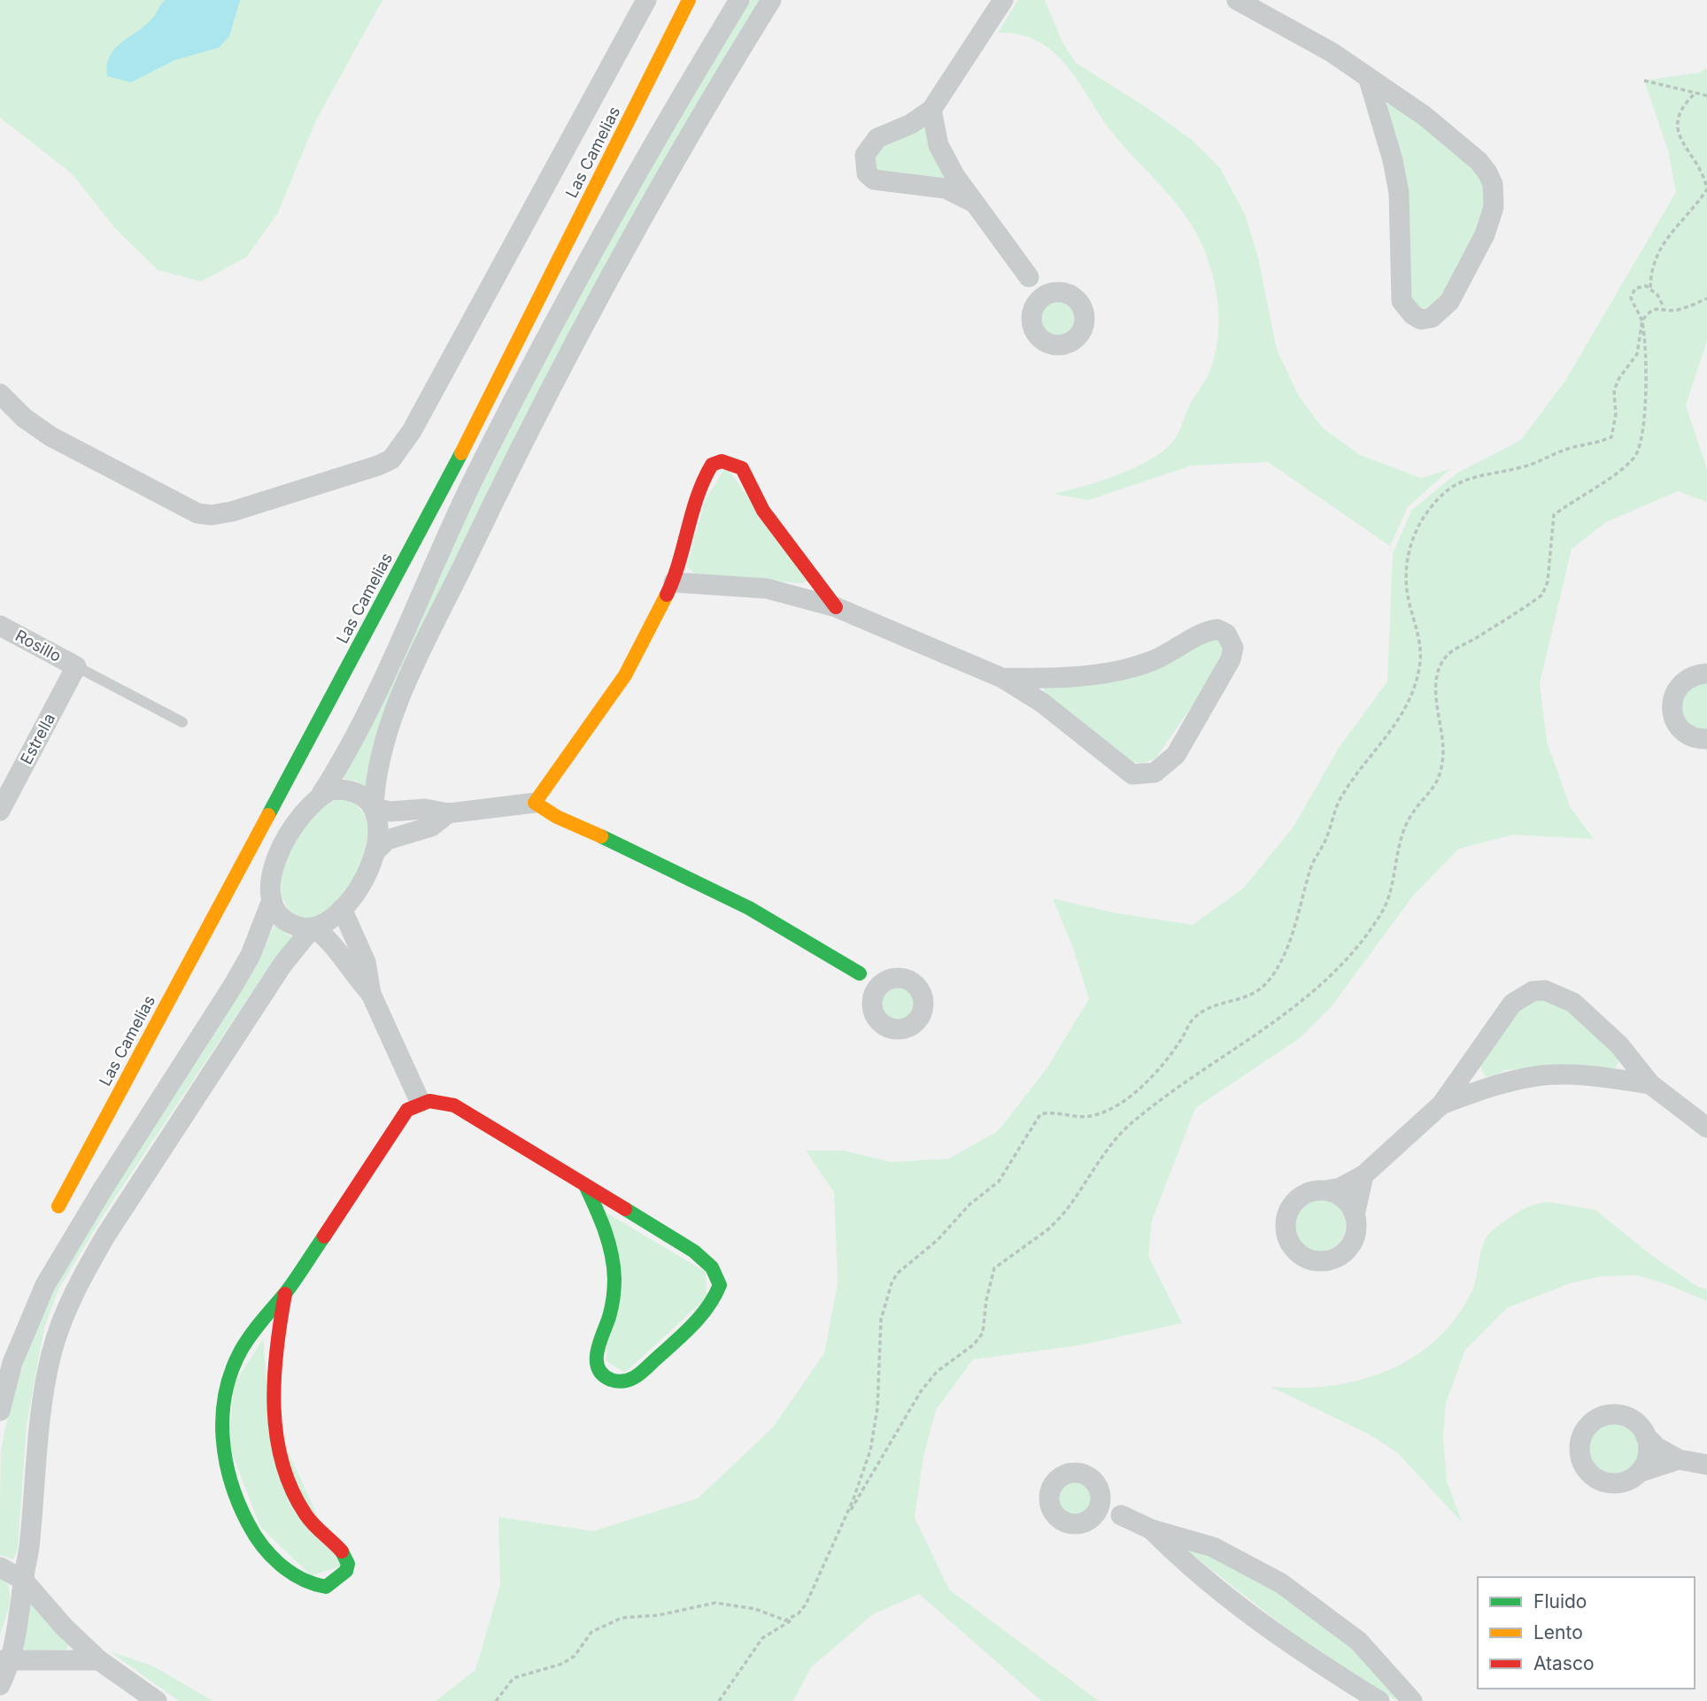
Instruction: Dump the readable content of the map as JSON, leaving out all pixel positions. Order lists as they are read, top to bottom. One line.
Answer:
{"streets":{"street":["Las Camelias","Rosillo","Estrella"]},"crossings":[["Rosillo","Estrella"]],"legend":["Fluido","Lento","Atasco"]}
